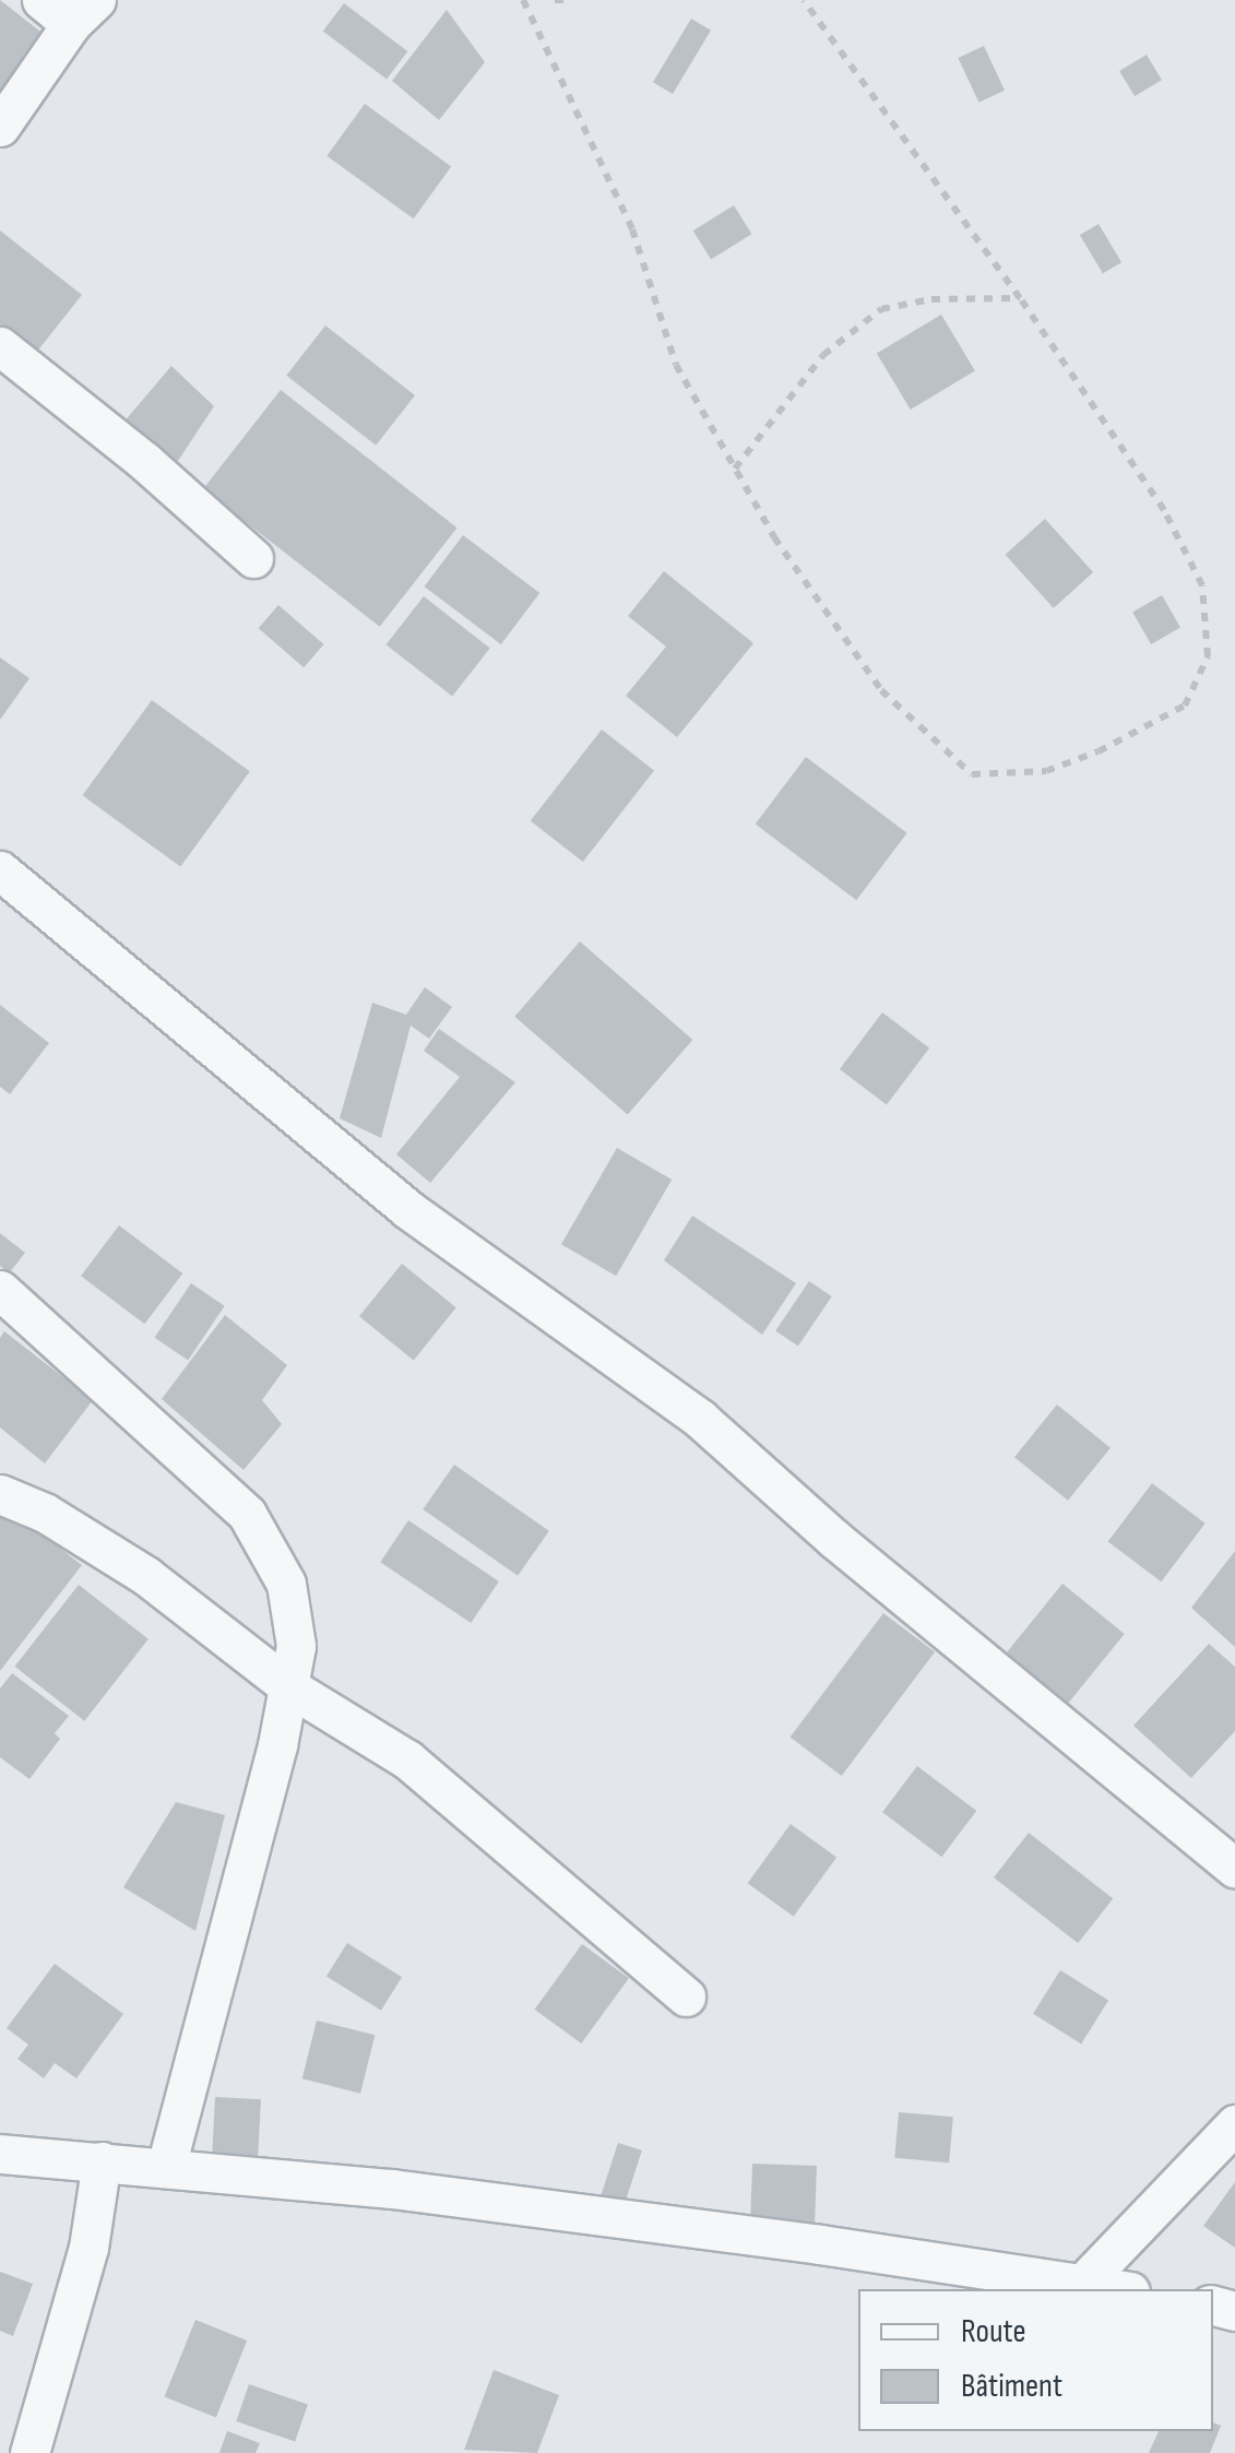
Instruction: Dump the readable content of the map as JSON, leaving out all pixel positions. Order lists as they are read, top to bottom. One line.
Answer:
{"legend":["Route","Bâtiment"]}
